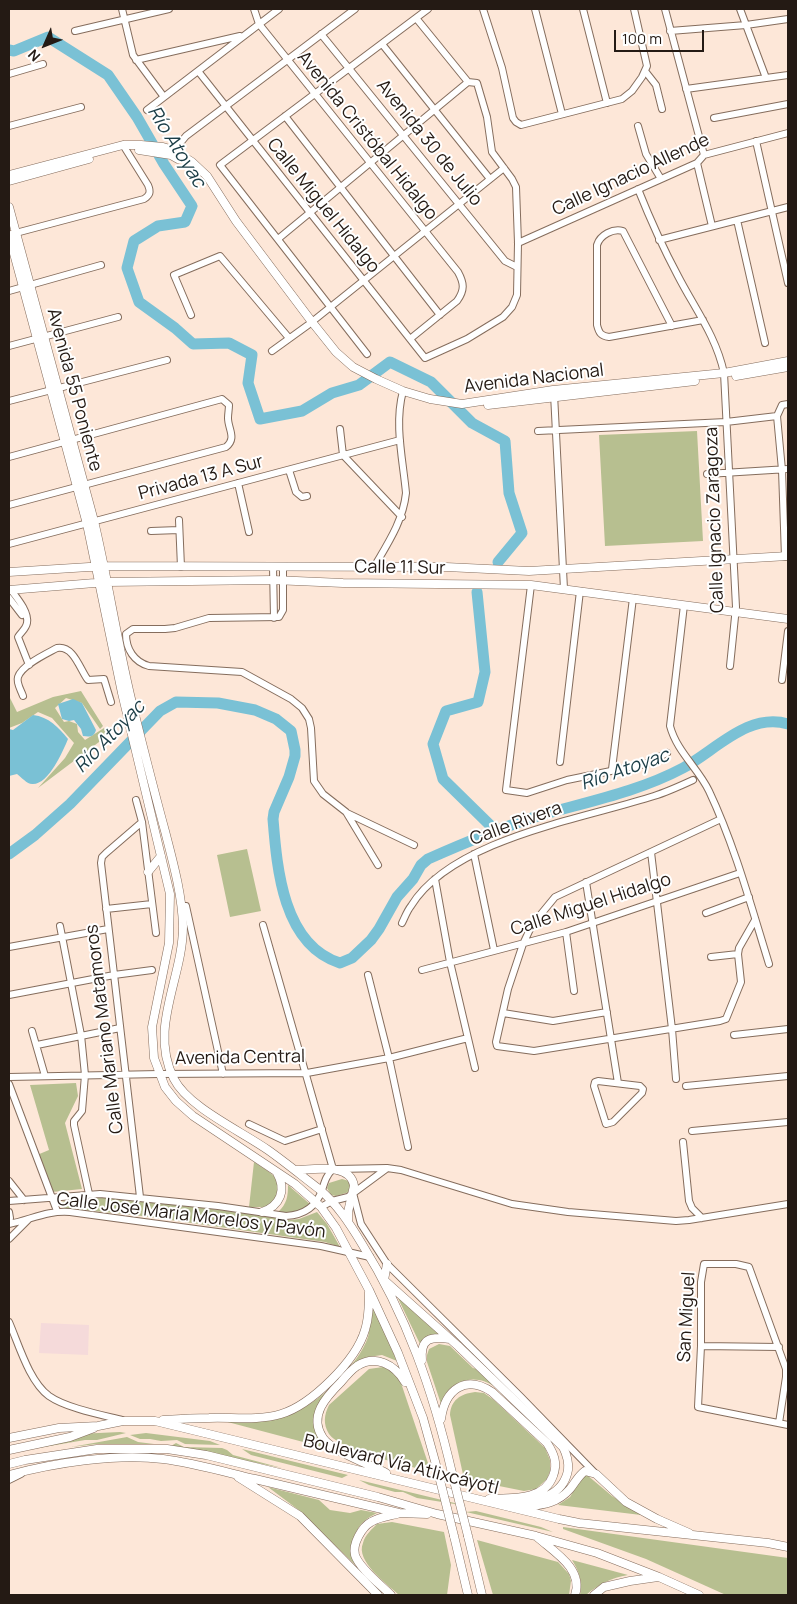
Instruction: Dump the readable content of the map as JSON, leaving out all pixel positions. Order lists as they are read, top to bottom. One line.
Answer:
{"streets":{"main road":["Avenida Nacional","Avenida 55 Poniente","Calle 11 Sur","Boulevard Vía Atlixcáyotl"],"street":["Avenida Cristóbal Hidalgo","Avenida 30 de Julio","Calle Ignacio Allende","Calle Miguel Hidalgo","Privada 13 A Sur","Calle Ignacio Zaragoza","Calle Rivera","Calle Mariano Matamoros","Avenida Central","Calle José María Morelos y Pavón","San Miguel"]},"crossings":[["Avenida 30 de Julio","Calle Miguel Hidalgo"],["Calle Ignacio Allende","Calle Ignacio Zaragoza"],["Avenida Nacional","Calle Ignacio Zaragoza"],["Avenida 55 Poniente","Privada 13 A Sur"],["Avenida 55 Poniente","Calle 11 Sur"],["Calle Ignacio Zaragoza","Calle 11 Sur"],["Calle Mariano Matamoros","Avenida Central"],["Calle Mariano Matamoros","Calle José María Morelos y Pavón"]],"water":["Río Atoyac"],"scale_bar":"100 m","north":"bottom left"}
